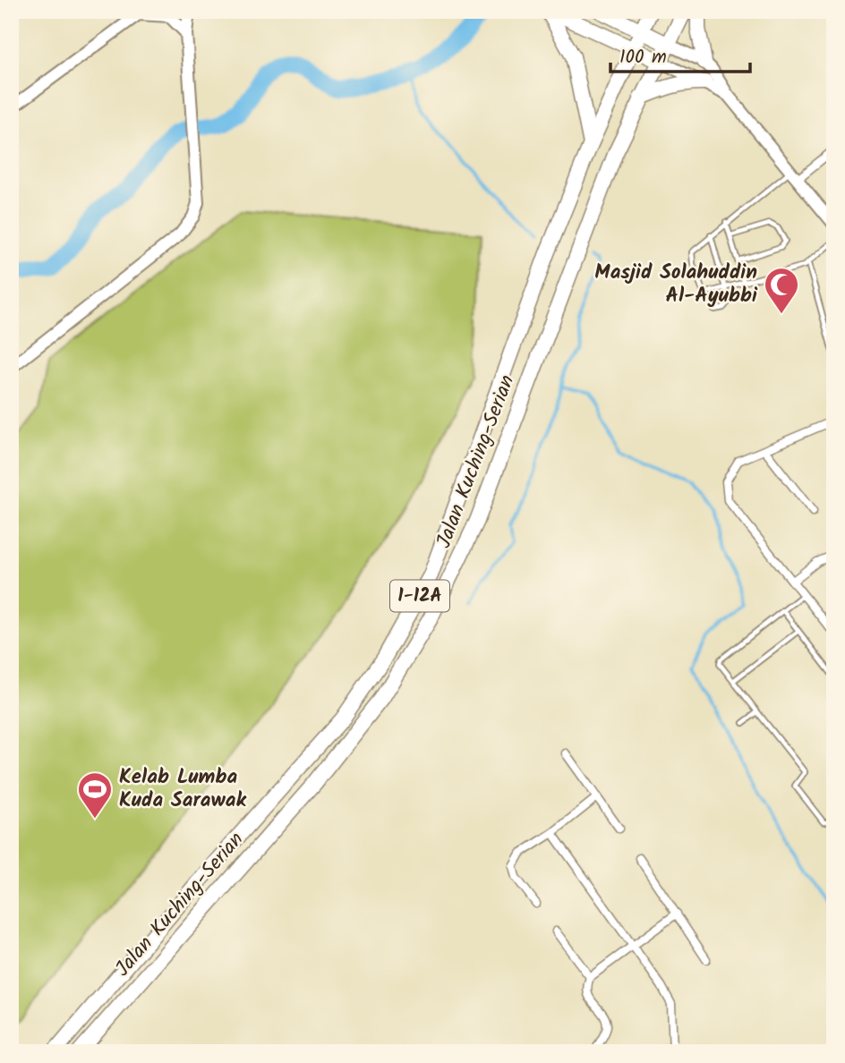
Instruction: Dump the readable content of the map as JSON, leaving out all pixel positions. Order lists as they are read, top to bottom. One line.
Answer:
{"streets":{"highway":["Jalan Kuching-Serian","1-12A"]},"places":{"mosque":["Masjid Solahuddin Al-Ayubbi"],"sports":["Kelab Lumba Kuda Sarawak"]},"scale_bar":"100 m"}
